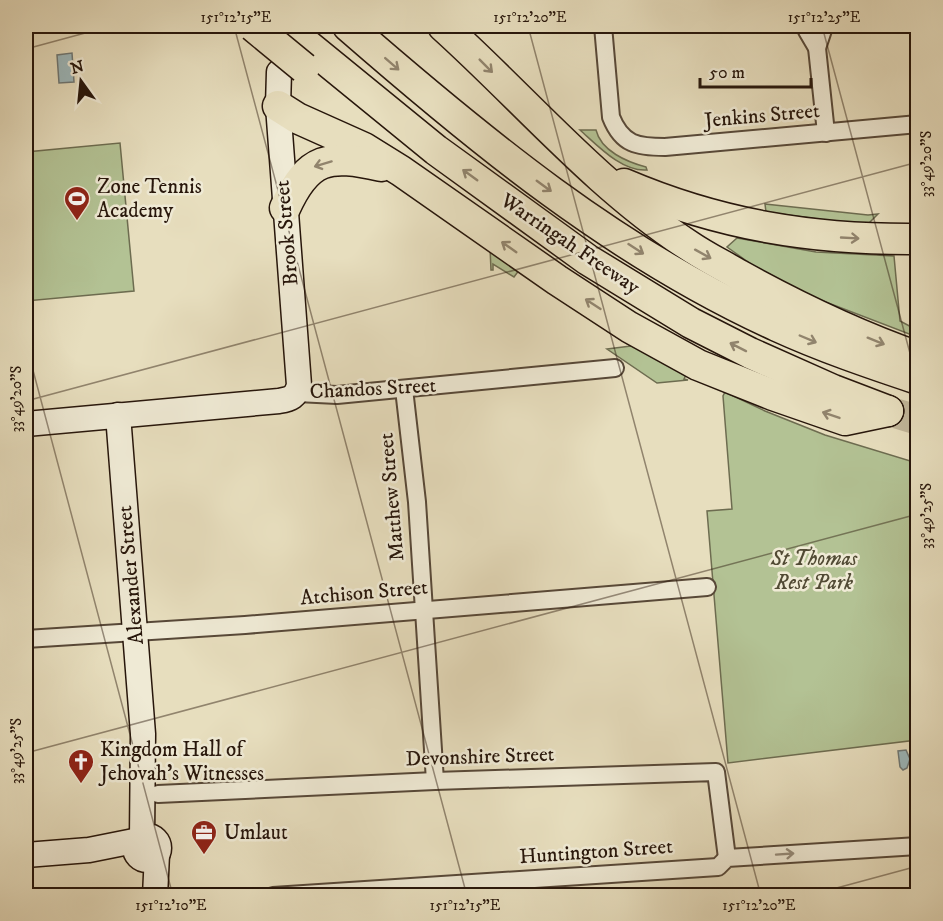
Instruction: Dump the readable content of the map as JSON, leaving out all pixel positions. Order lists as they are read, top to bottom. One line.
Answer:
{"streets":{"highway":["Warringah Freeway"],"street":["Jenkins Street","Brook Street","Chandos Street","Matthew Street","Alexander Street","Atchison Street","Devonshire Street","Huntington Street"]},"crossings":[["Brook Street","Warringah Freeway"],["Brook Street","Chandos Street"],["Chandos Street","Matthew Street"],["Chandos Street","Alexander Street"],["Matthew Street","Atchison Street"],["Matthew Street","Devonshire Street"],["Alexander Street","Atchison Street"],["Alexander Street","Devonshire Street"],["Devonshire Street","Huntington Street"]],"parks":["St Thomas Rest Park"],"places":{"sports":["Zone Tennis Academy"],"church":["Kingdom Hall of Jehovah's Witnesses"],"office":["Umlaut"]},"scale_bar":"50 m","north":"top","coordinates":["151°12'15\"E","151°12'20\"E","151°12'25\"E","33°49'20\"S","33°49'25\"S","151°12'10\"E"]}
